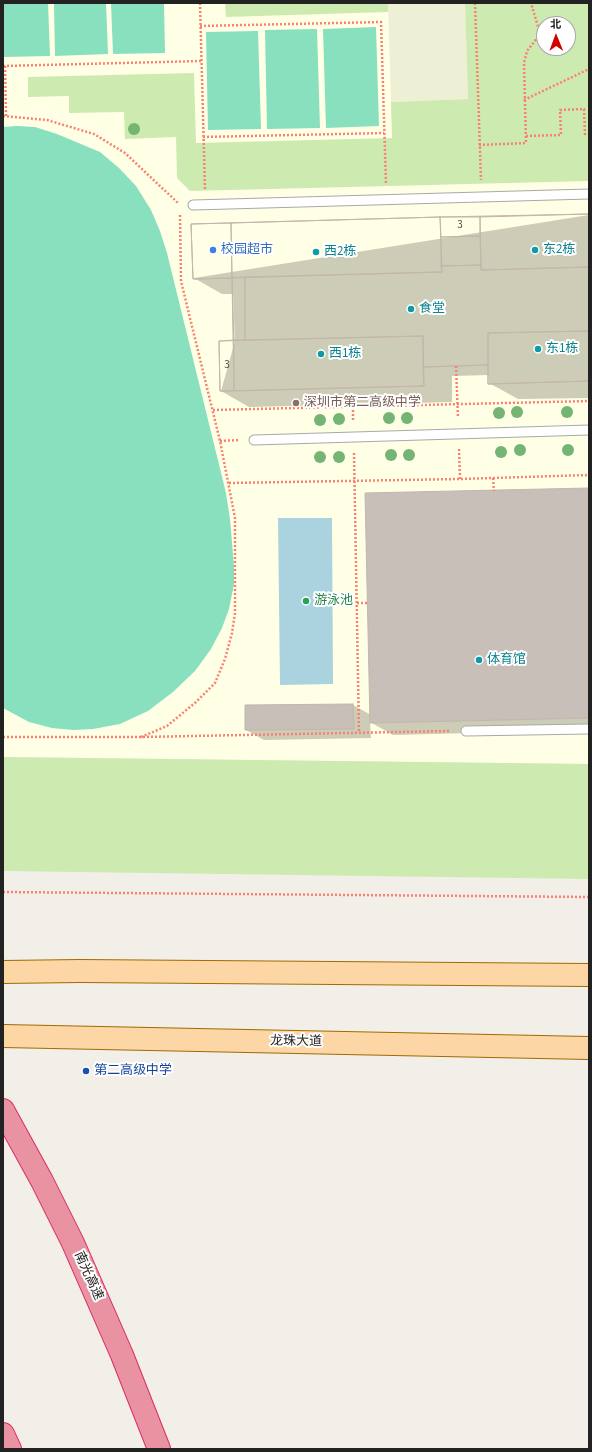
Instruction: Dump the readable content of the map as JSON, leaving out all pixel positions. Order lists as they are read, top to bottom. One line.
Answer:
{"streets":{"highway":["南光高速"],"main road":["龙珠大道"]},"places":["校园超市","东2栋","西2栋","食堂","东1栋","西1栋","深圳市第二高级中学","游泳池","体育馆","第二高级中学"],"house_numbers":["3","3"],"north":"top"}
